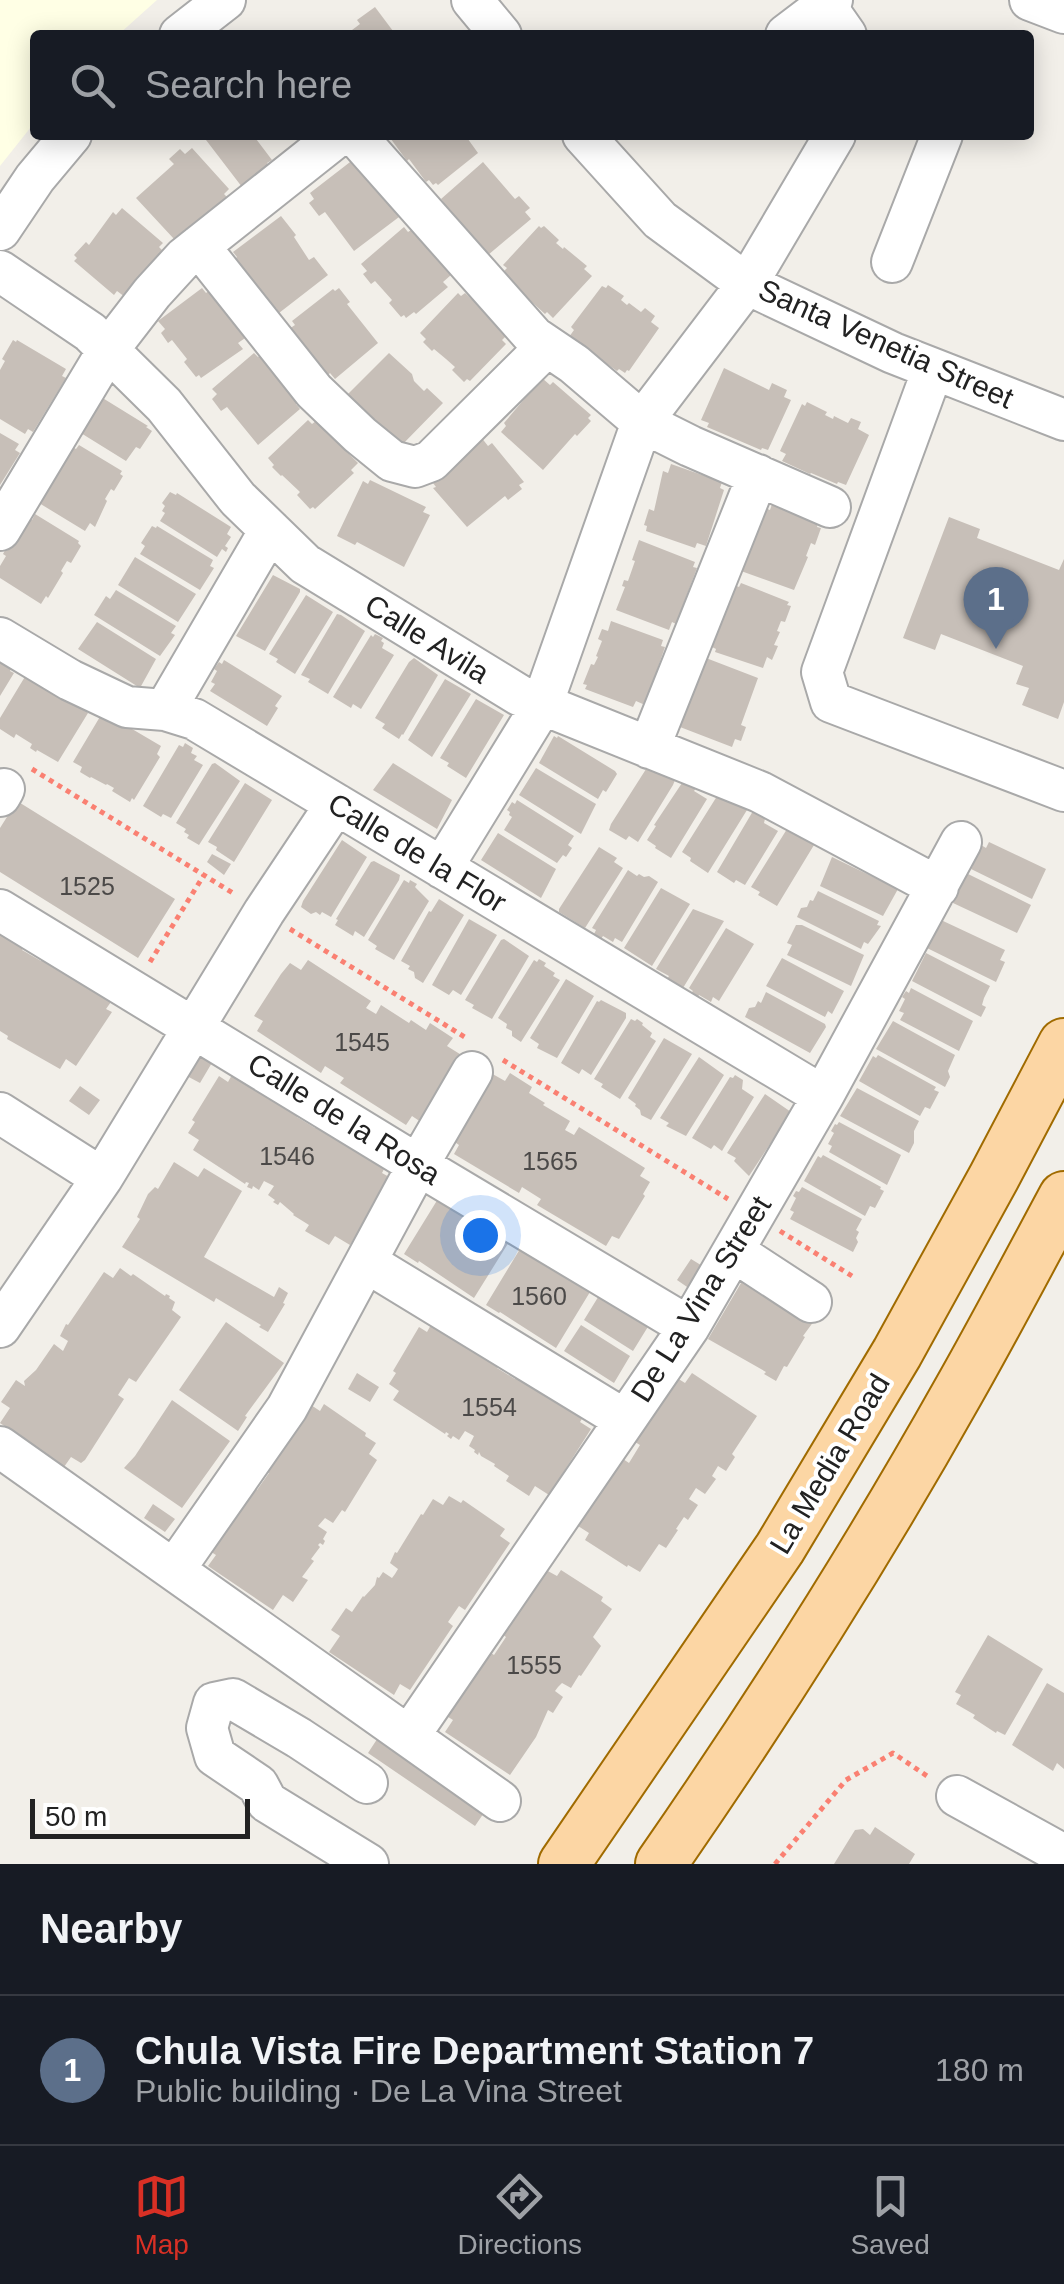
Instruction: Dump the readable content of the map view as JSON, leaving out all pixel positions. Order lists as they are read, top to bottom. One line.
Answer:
{"streets":{"main road":["La Media Road"],"street":["Santa Venetia Street","Calle Avila","Calle de la Flor","Calle de la Rosa","De La Vina Street"]},"crossings":[["Calle Avila","De La Vina Street"],["Calle de la Flor","De La Vina Street"],["Calle de la Rosa","De La Vina Street"]],"house_numbers":["1525","1545","1546","1565","1560","1554","1555"],"scale_bar":"50 m","page":{"search":"Search here","pins":"1","scale":"50 m","heading":"Nearby","list":[{"mark":"1","name":"Chula Vista Fire Department Station 7","note":"Public building · De La Vina Street","value":"180 m"}],"nav":["Map","Directions","Saved"]}}
